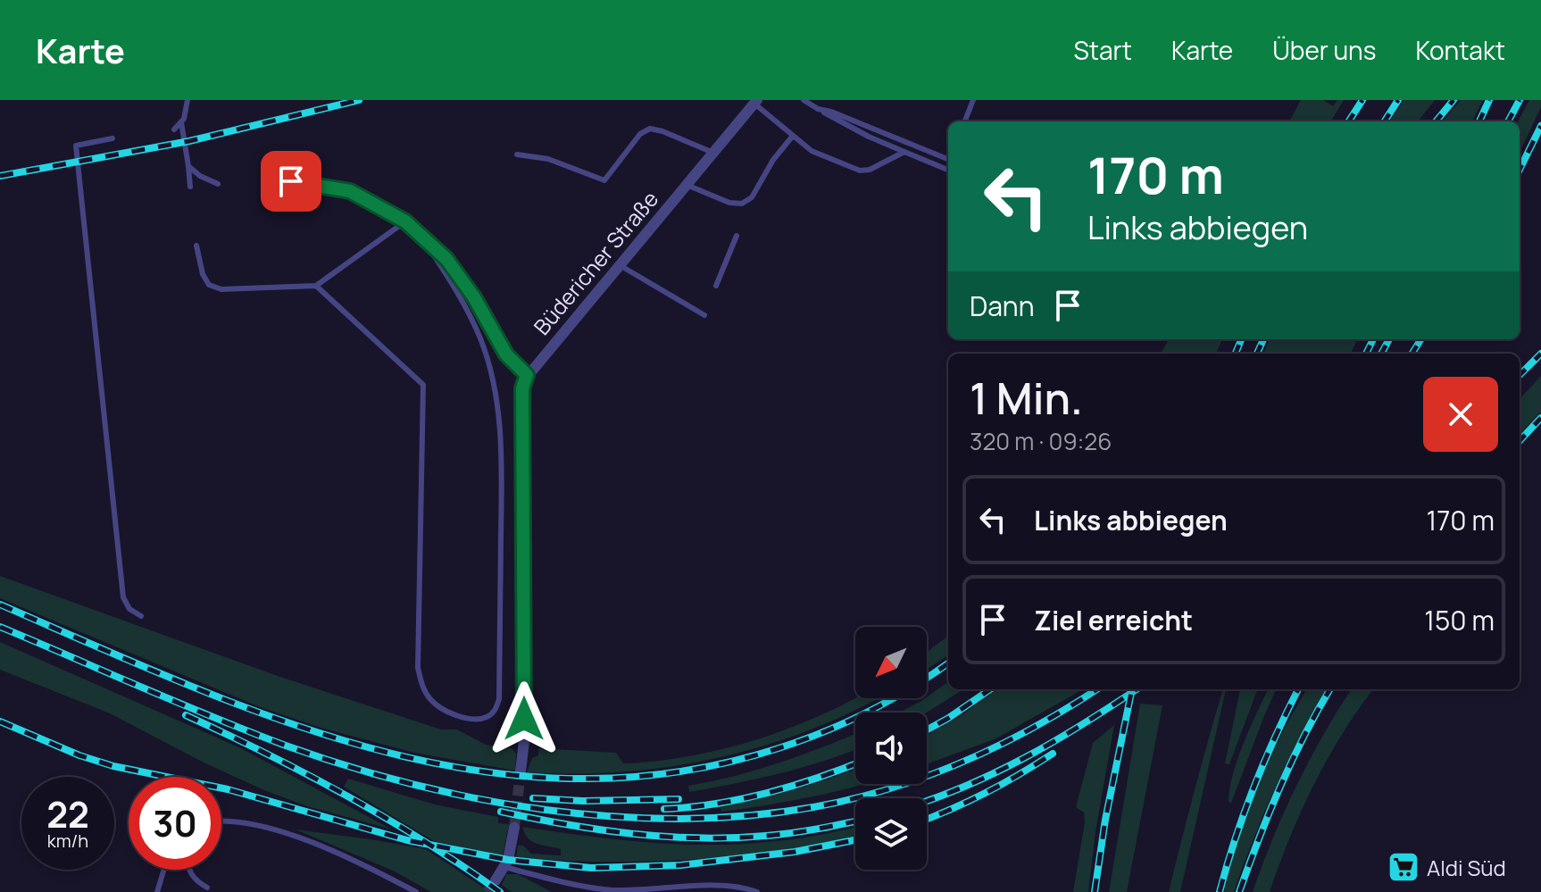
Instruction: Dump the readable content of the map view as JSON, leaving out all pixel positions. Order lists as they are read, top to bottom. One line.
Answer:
{"streets":{"street":["Büdericher Straße"]},"places":{"supermarket":["Aldi Süd"]},"north":"bottom left","page":{"header":"Karte","nav":["Start","Karte","Über uns","Kontakt"],"turn":["170 m","Links abbiegen"],"then":"Dann","heading":["1 Min.","320 m · 09:26"],"list":[{"name":"Links abbiegen","value":"170 m"},{"name":"Ziel erreicht","value":"150 m"}],"speed":"22 km/h","limit":"30"}}
